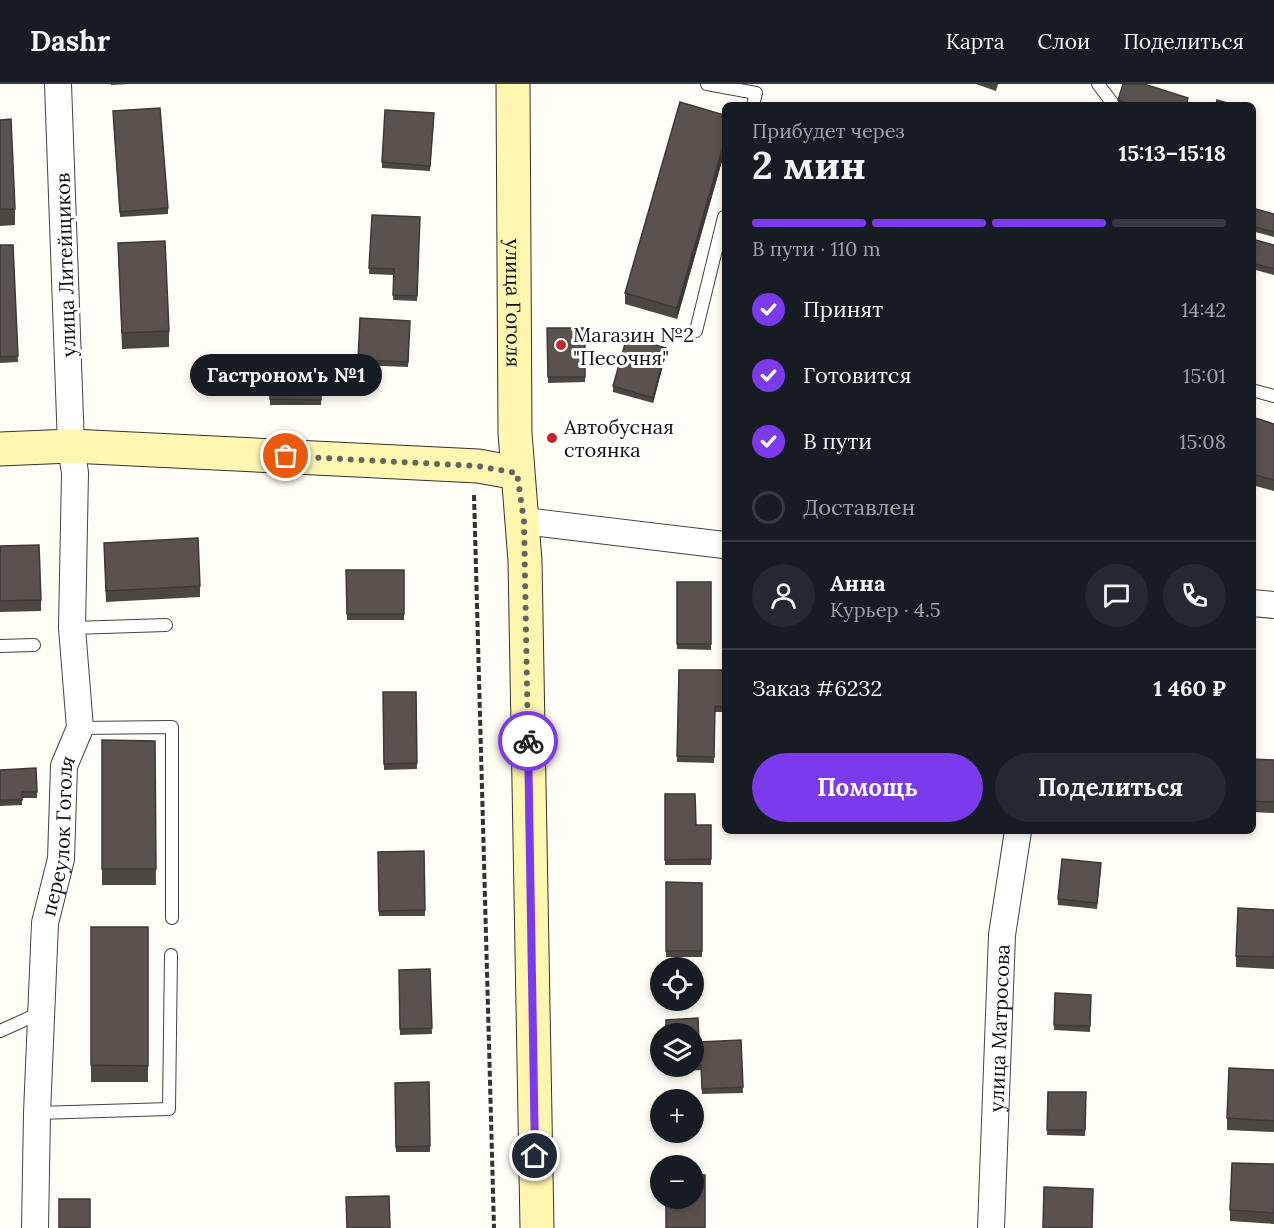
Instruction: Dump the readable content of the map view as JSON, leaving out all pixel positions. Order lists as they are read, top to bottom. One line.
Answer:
{"streets":{"main road":["улица Гоголя"],"street":["улица Литейщиков","переулок Гоголя","улица Матросова"]},"crossings":[["улица Литейщиков","переулок Гоголя"]],"places":["Магазин №2 \"Песочня\"","Автобусная стоянка","Гастроном'ь №1"],"page":{"header":"Dashr","nav":["Карта","Слои","Поделиться"],"heading":["2 мин","Прибудет через","15:13–15:18"],"panel":["Анна","Курьер · 4.5","Заказ #6232","1 460 ₽"],"bar":"В пути · 110 m","list":[["Принят","14:42"],["Готовится","15:01"],["В пути","15:08"],"Доставлен"],"bubble":"Гастроном'ь №1","buttons":["Помощь","Поделиться"],"map_buttons":["+","−"]}}
